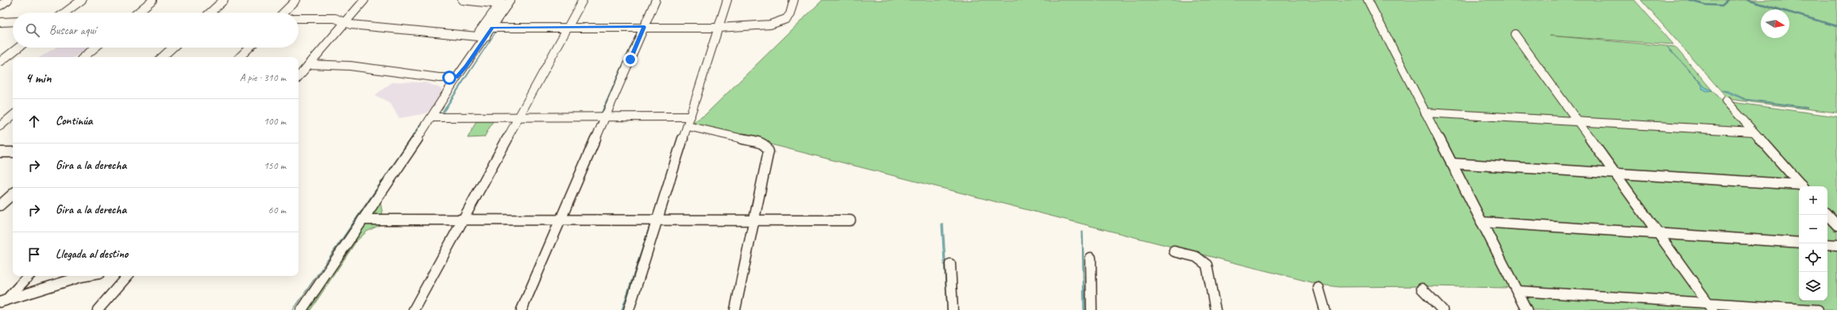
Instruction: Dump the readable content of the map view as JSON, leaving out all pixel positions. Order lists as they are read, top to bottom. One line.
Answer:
{"north":"right","page":{"search":"Buscar aquí","heading":["4 min","A pie · 310 m"],"list":[["Continúa","100 m"],["Gira a la derecha","150 m"],["Gira a la derecha","60 m"],"Llegada al destino"],"map_buttons":["+","−"]}}
